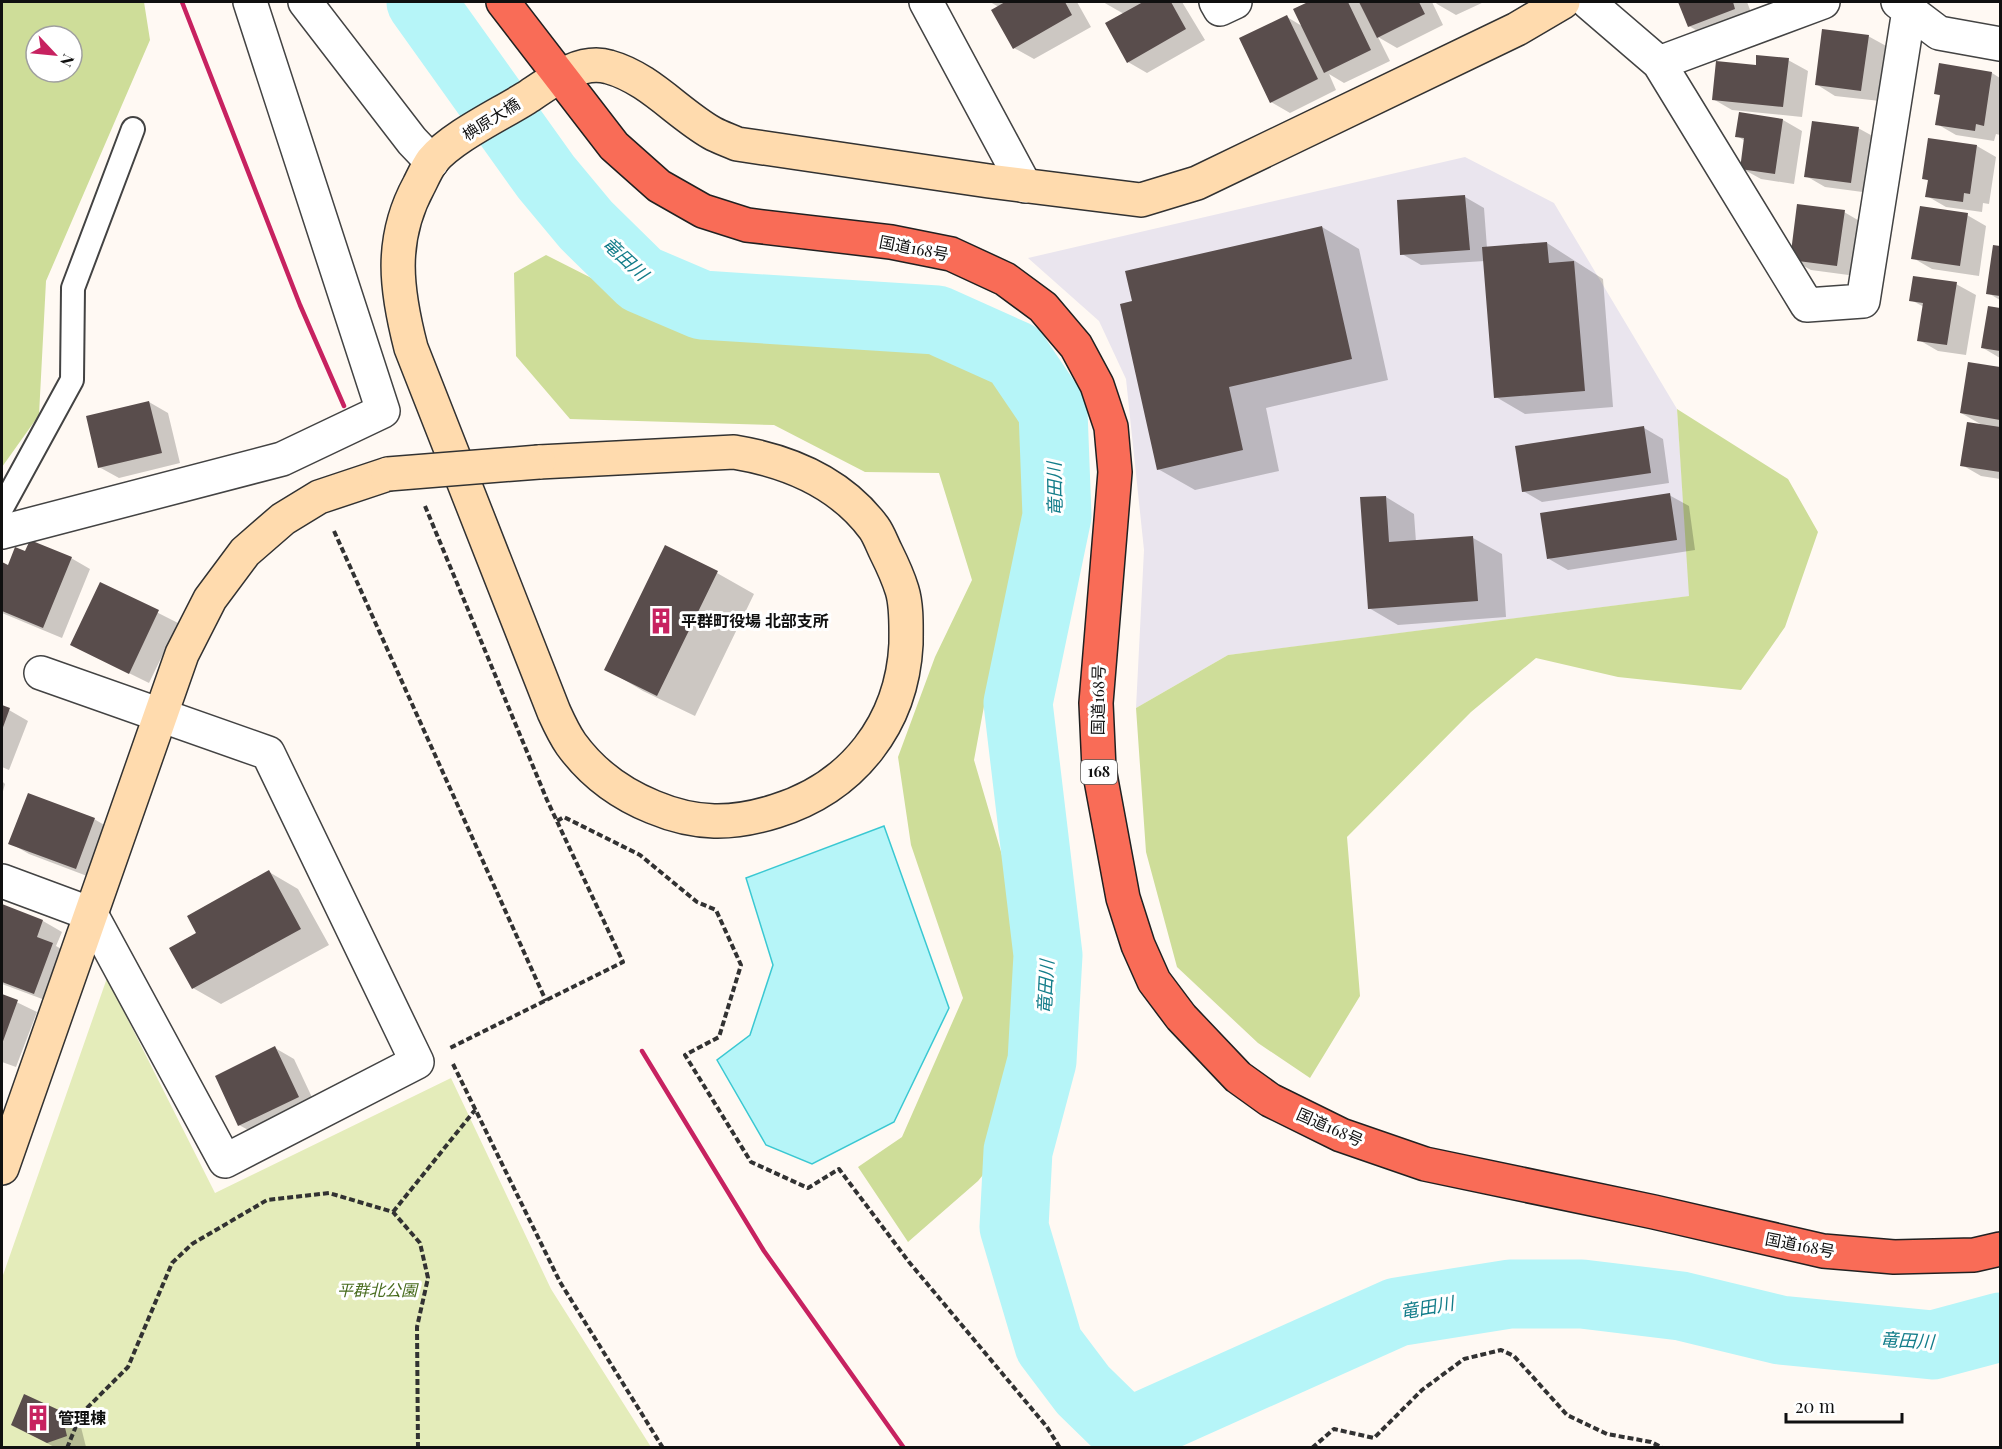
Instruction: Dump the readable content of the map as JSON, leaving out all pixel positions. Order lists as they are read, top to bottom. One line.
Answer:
{"streets":{"highway":["国道168号","168"],"street":["椣原大橋"]},"crossings":[["椣原大橋","国道168号"]],"water":["竜田川"],"parks":["平群北公園"],"places":{"building":["平群町役場 北部支所","管理棟"]},"scale_bar":"20 m","north":"bottom right"}
